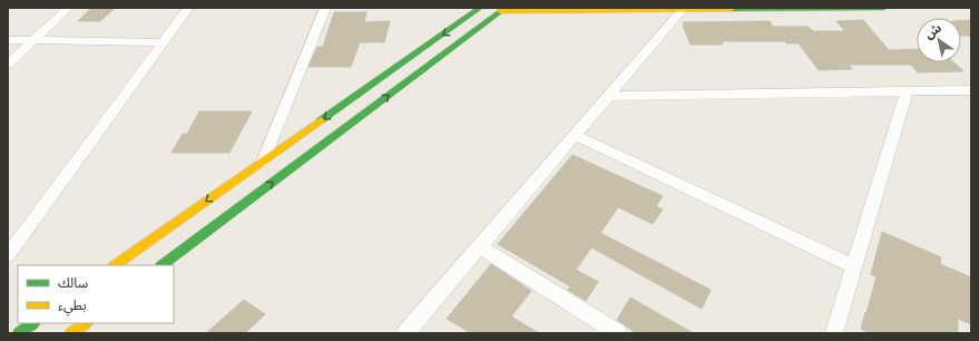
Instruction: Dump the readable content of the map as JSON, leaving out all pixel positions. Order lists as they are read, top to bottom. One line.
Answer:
{"legend":["سالك","بطيء"],"north":"top left"}
